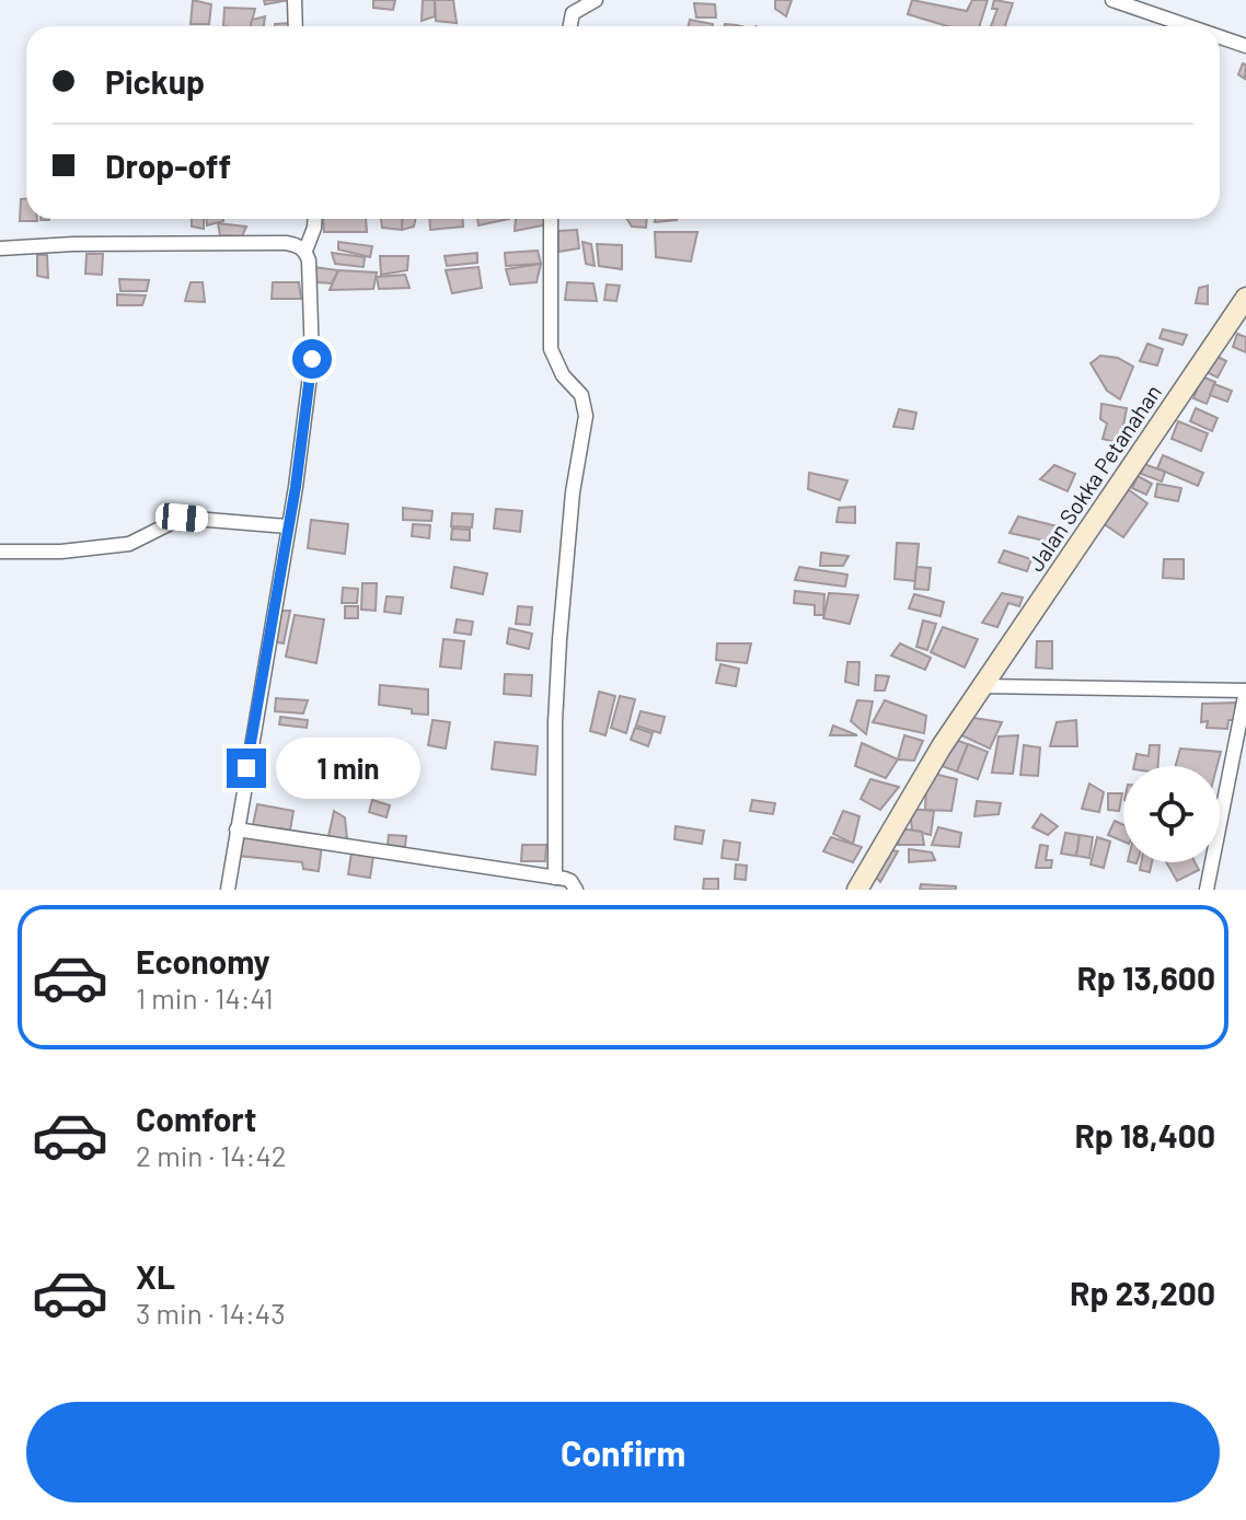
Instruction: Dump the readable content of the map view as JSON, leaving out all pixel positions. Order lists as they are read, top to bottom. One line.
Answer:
{"streets":{"main road":["Jalan Sokka Petanahan"]},"page":{"banner":["Pickup","Drop-off"],"bubble":"1 min","list":[{"name":"Economy","note":"1 min · 14:41","value":"Rp 13,600"},{"name":"Comfort","note":"2 min · 14:42","value":"Rp 18,400"},{"name":"XL","note":"3 min · 14:43","value":"Rp 23,200"}],"buttons":"Confirm"}}
